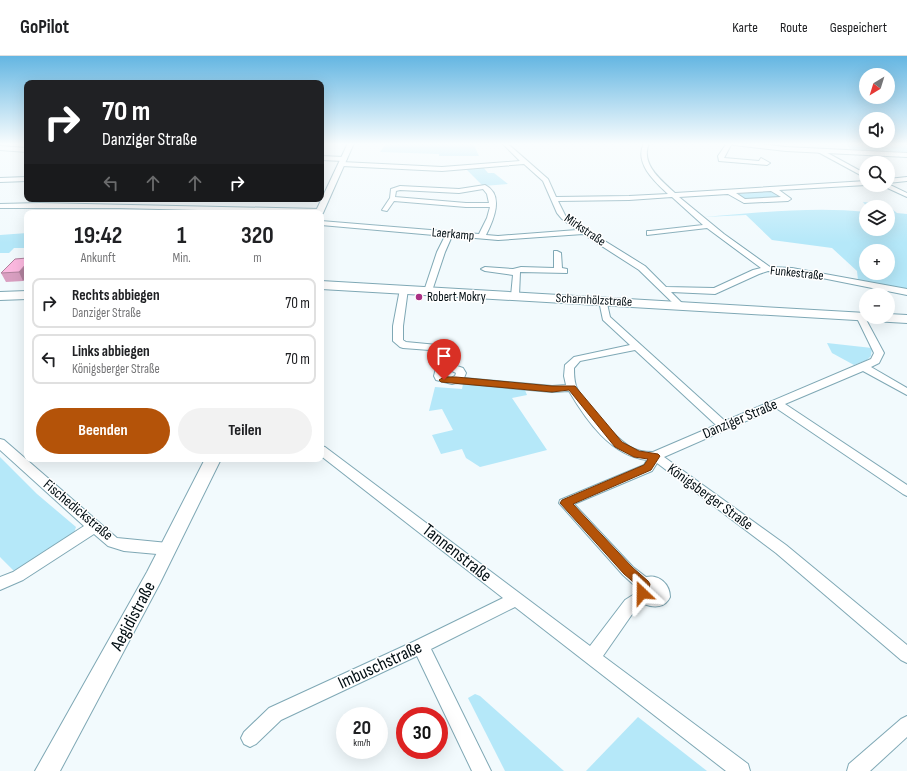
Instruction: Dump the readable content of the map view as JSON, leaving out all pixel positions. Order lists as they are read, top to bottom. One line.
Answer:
{"streets":{"main road":["Scharnhölzstraße"],"street":["Mirkstraße","Laerkamp","Funkestraße","Danziger Straße","Königsberger Straße","Fischedickstraße","Tannenstraße","Aegidistraße","Imbuschstraße"]},"crossings":[["Mirkstraße","Laerkamp"],["Mirkstraße","Funkestraße"],["Mirkstraße","Scharnhölzstraße"],["Danziger Straße","Königsberger Straße"],["Danziger Straße","Tannenstraße"],["Fischedickstraße","Aegidistraße"],["Tannenstraße","Imbuschstraße"]],"places":["Robert Mokry"],"north":"bottom left","page":{"header":"GoPilot","nav":["Karte","Route","Gespeichert"],"map_buttons":["+","−"],"turn":["70 m","Danziger Straße"],"eta":["19:42","Ankunft","1","Min.","320","m"],"list":[{"name":"Rechts abbiegen","note":"Danziger Straße","value":"70 m"},{"name":"Links abbiegen","note":"Königsberger Straße","value":"70 m"}],"buttons":["Beenden","Teilen"],"speed":"20 km/h","limit":"30"}}
